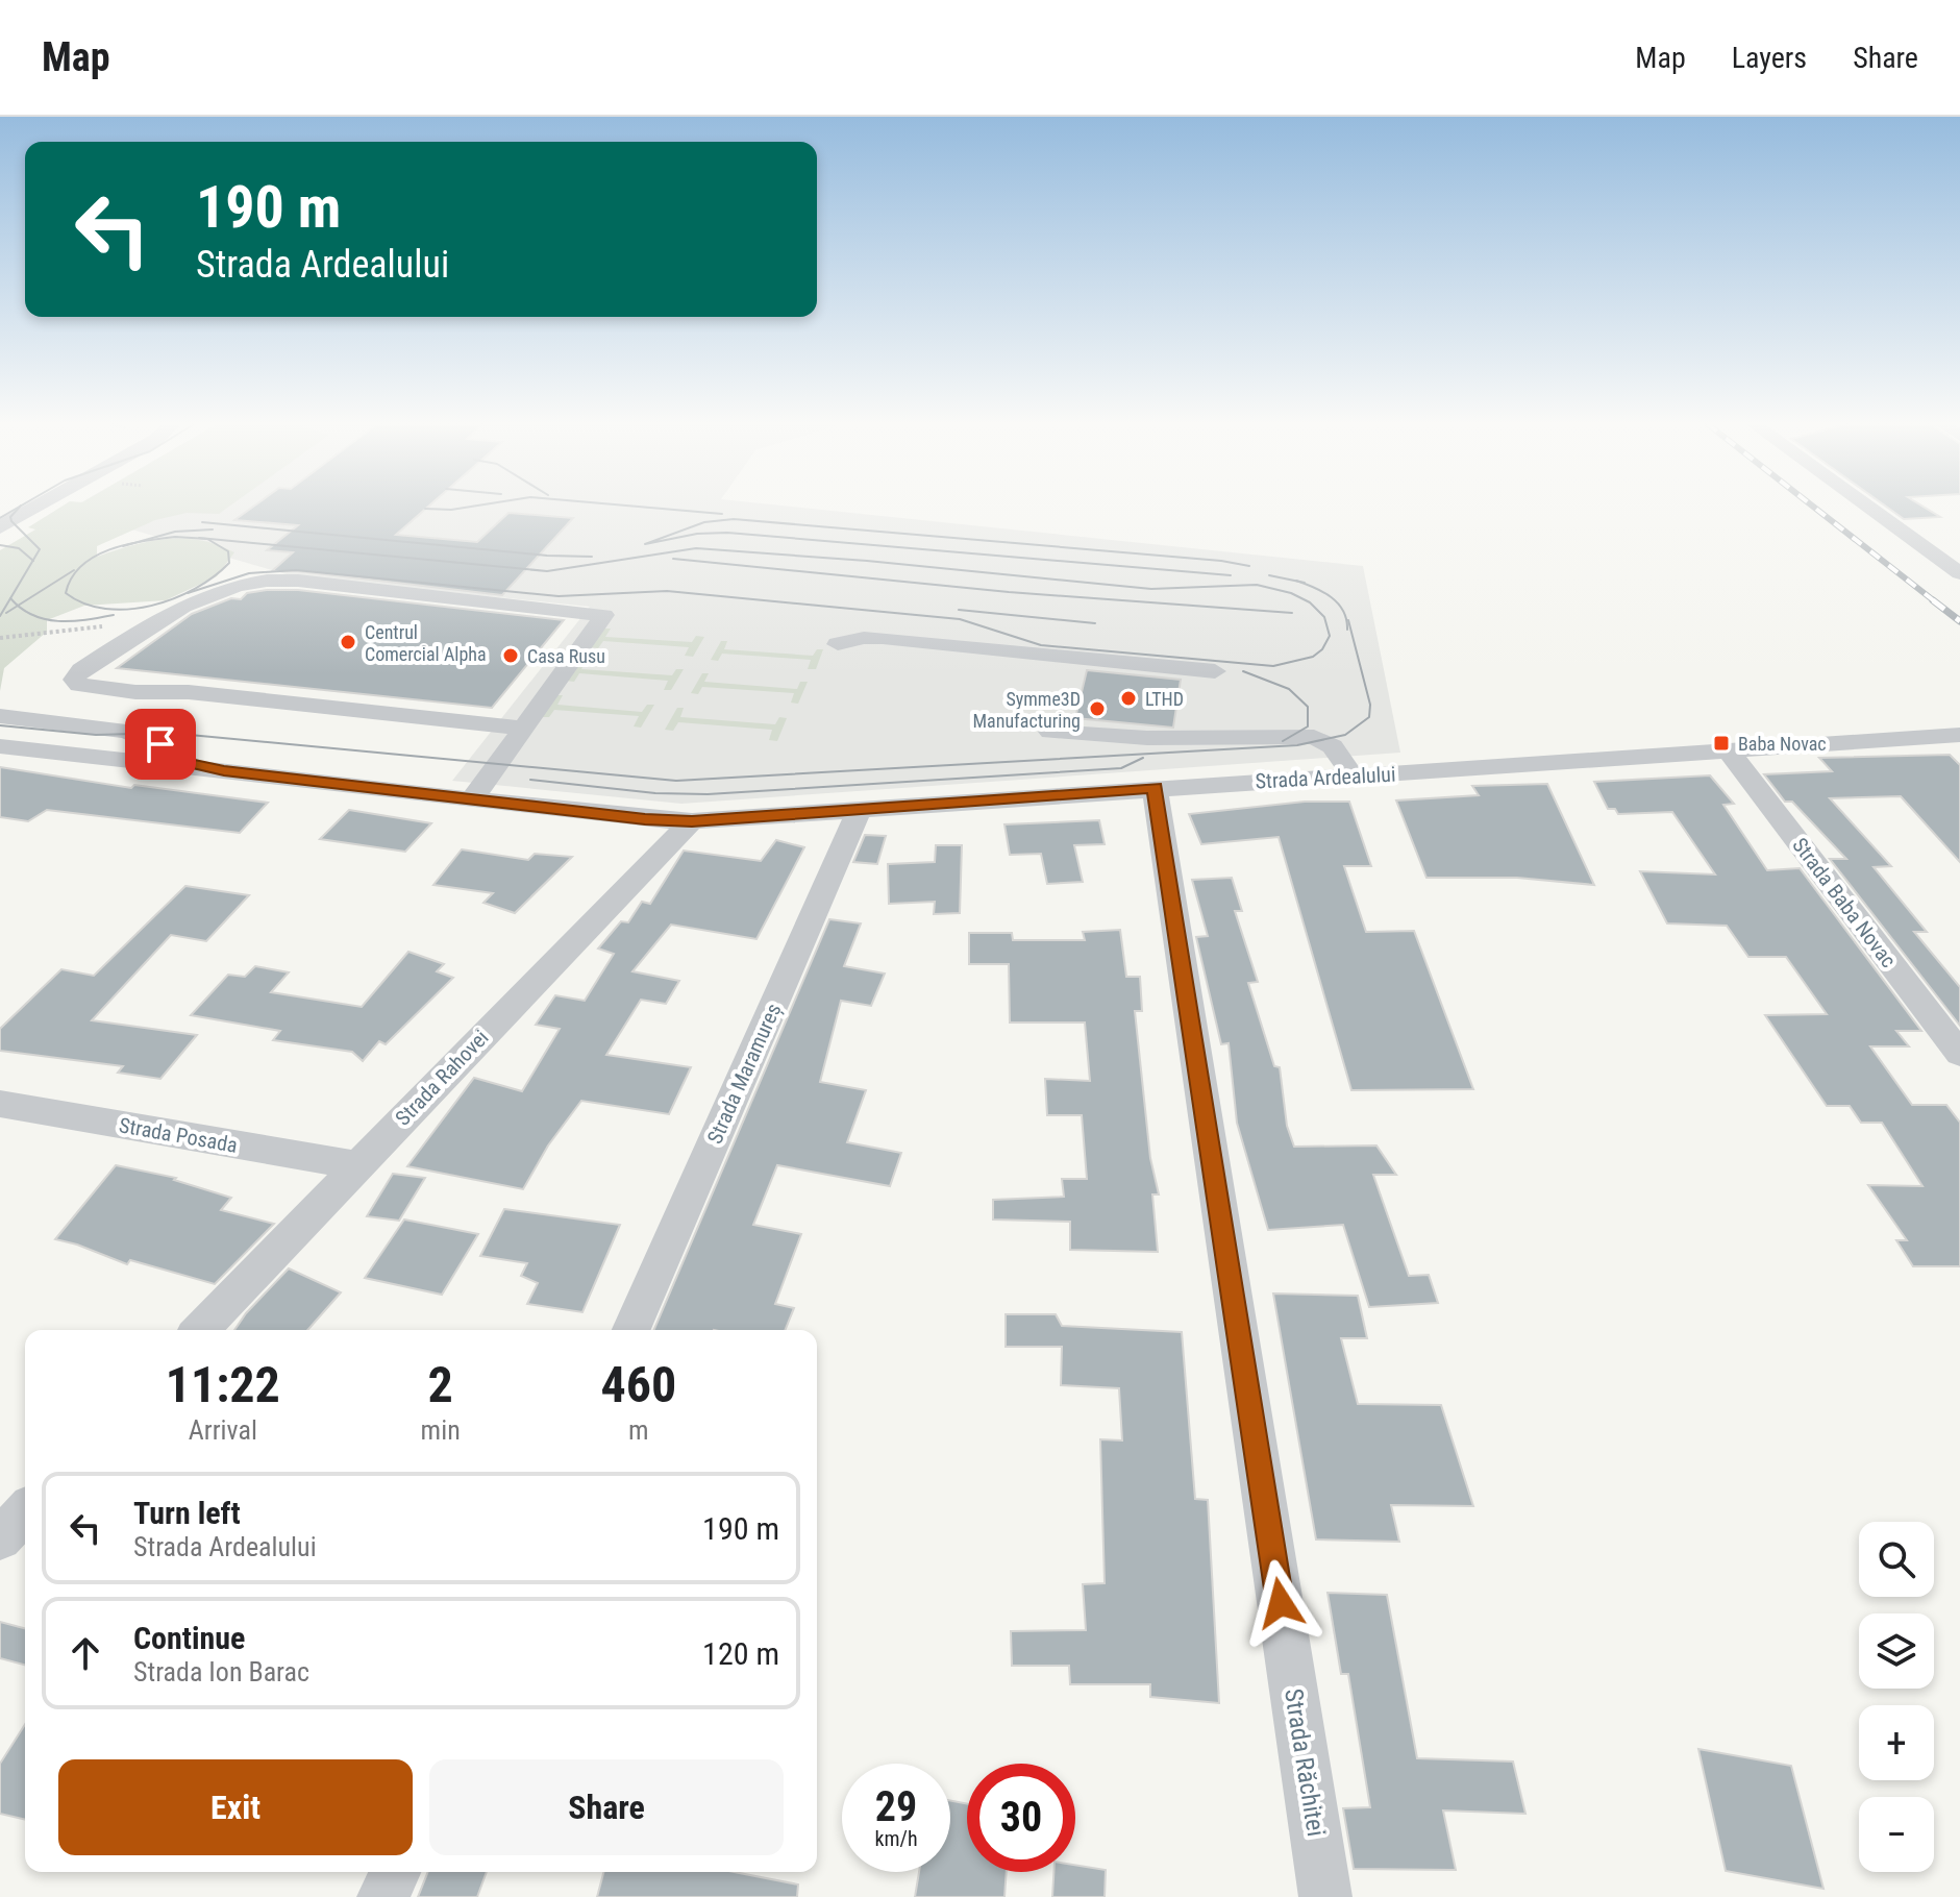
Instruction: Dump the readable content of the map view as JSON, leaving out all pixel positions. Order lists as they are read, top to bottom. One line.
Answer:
{"streets":{"street":["Strada Ardealului","Strada Baba Novac","Strada Maramureș","Strada Rahovei","Strada Posada","Strada Răchitei"]},"crossings":[["Strada Ardealului","Strada Baba Novac"],["Strada Ardealului","Strada Maramureș"],["Strada Ardealului","Strada Rahovei"],["Strada Ardealului","Strada Răchitei"],["Strada Rahovei","Strada Posada"]],"places":{"other":["Centrul Comercial Alpha","Casa Rusu","LTHD","Symme3D Manufacturing"],"transit":["Baba Novac"]},"page":{"header":"Map","nav":["Map","Layers","Share"],"turn":["190 m","Strada Ardealului"],"eta":["11:22","Arrival","2","min","460","m"],"list":[{"name":"Turn left","note":"Strada Ardealului","value":"190 m"},{"name":"Continue","note":"Strada Ion Barac","value":"120 m"}],"map_buttons":["+","−"],"buttons":["Exit","Share"],"speed":"29 km/h","limit":"30"}}
